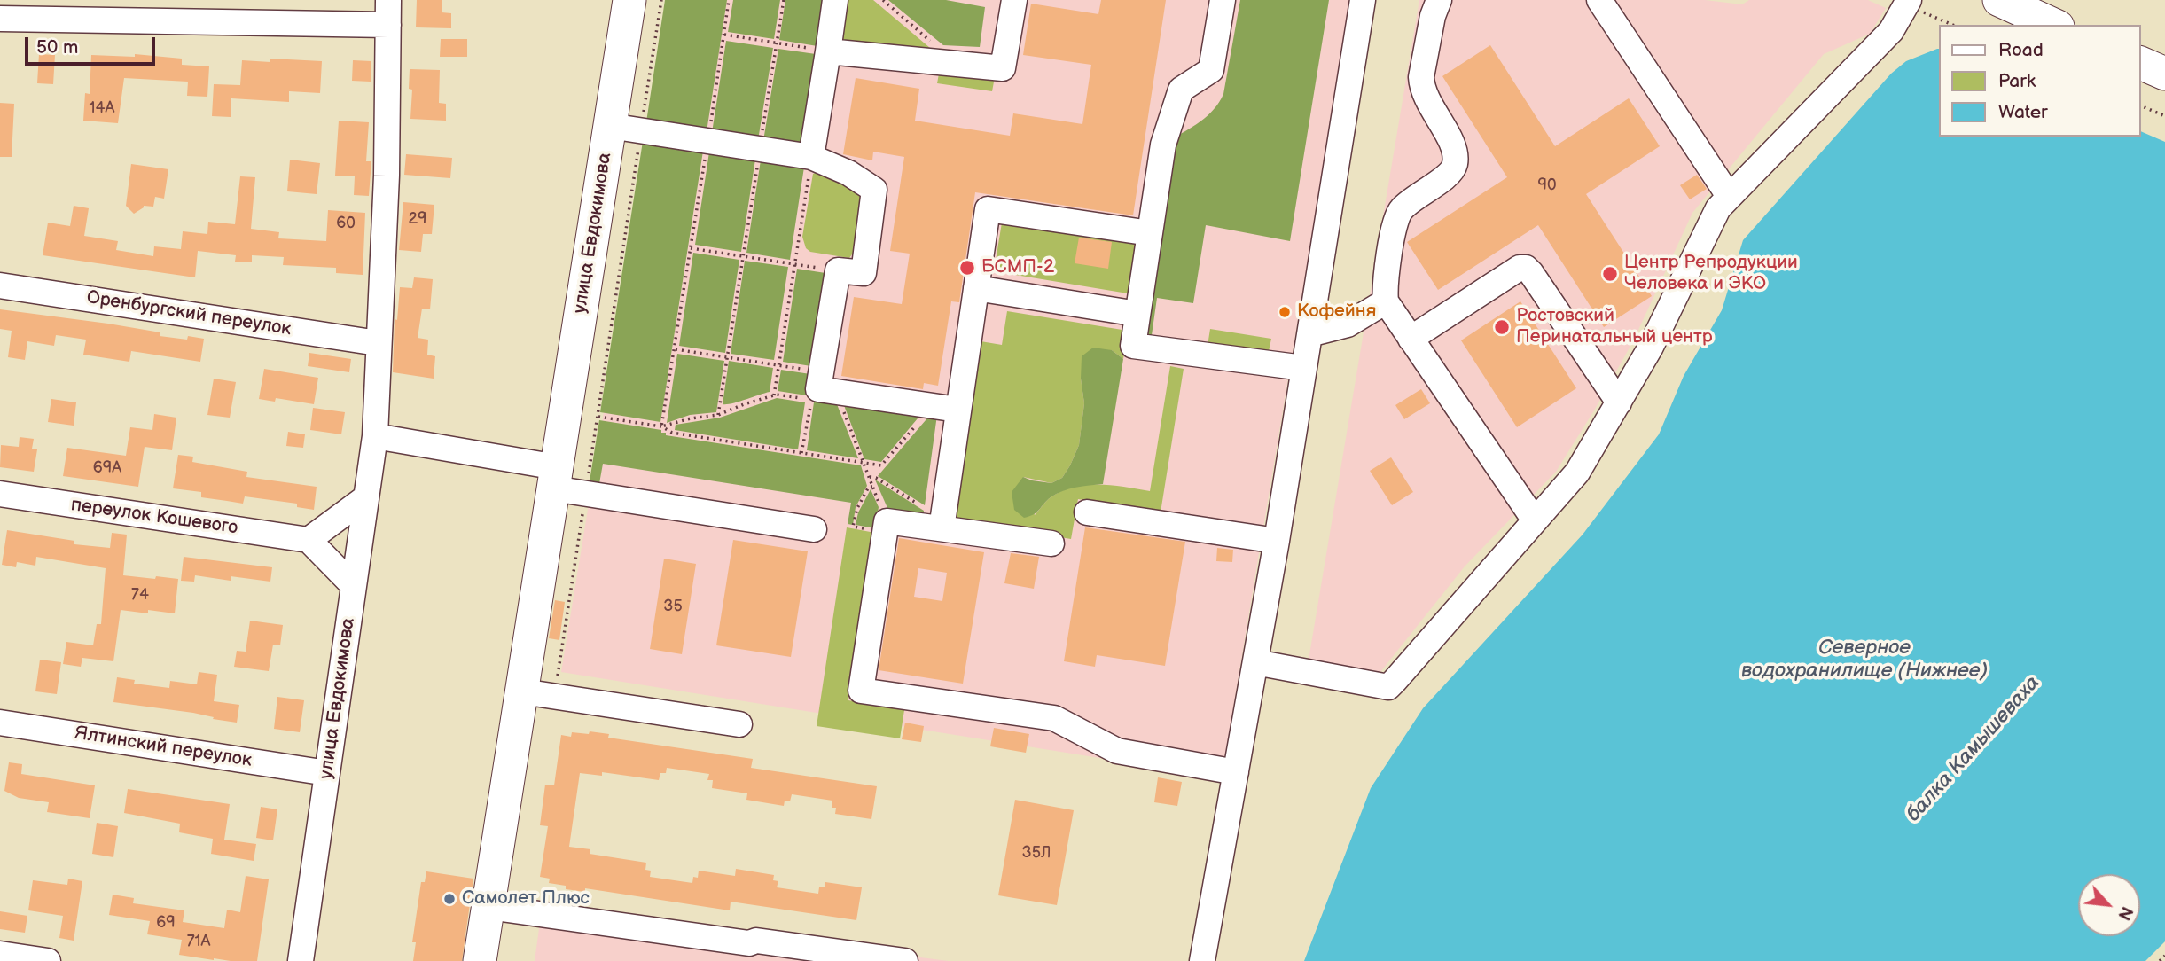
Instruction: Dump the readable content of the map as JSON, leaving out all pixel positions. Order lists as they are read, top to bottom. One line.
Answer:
{"streets":{"main road":["улица Евдокимова"],"street":["Оренбургский переулок","переулок Кошевого","Ялтинский переулок"]},"crossings":[["улица Евдокимова","Оренбургский переулок"],["улица Евдокимова","Ялтинский переулок"]],"water":["Северное водохранилище (Нижнее)","балка Камышеваха"],"places":["БСМП-2","Центр Репродукции Человека и ЭКО","Кофейня","Ростовский Перинатальный центр","Самолет Плюс"],"house_numbers":["14А","90","29","60","69А","74","35","35Л","69","71А"],"legend":["Road","Park","Water"],"scale_bar":"50 m","north":"bottom right"}
